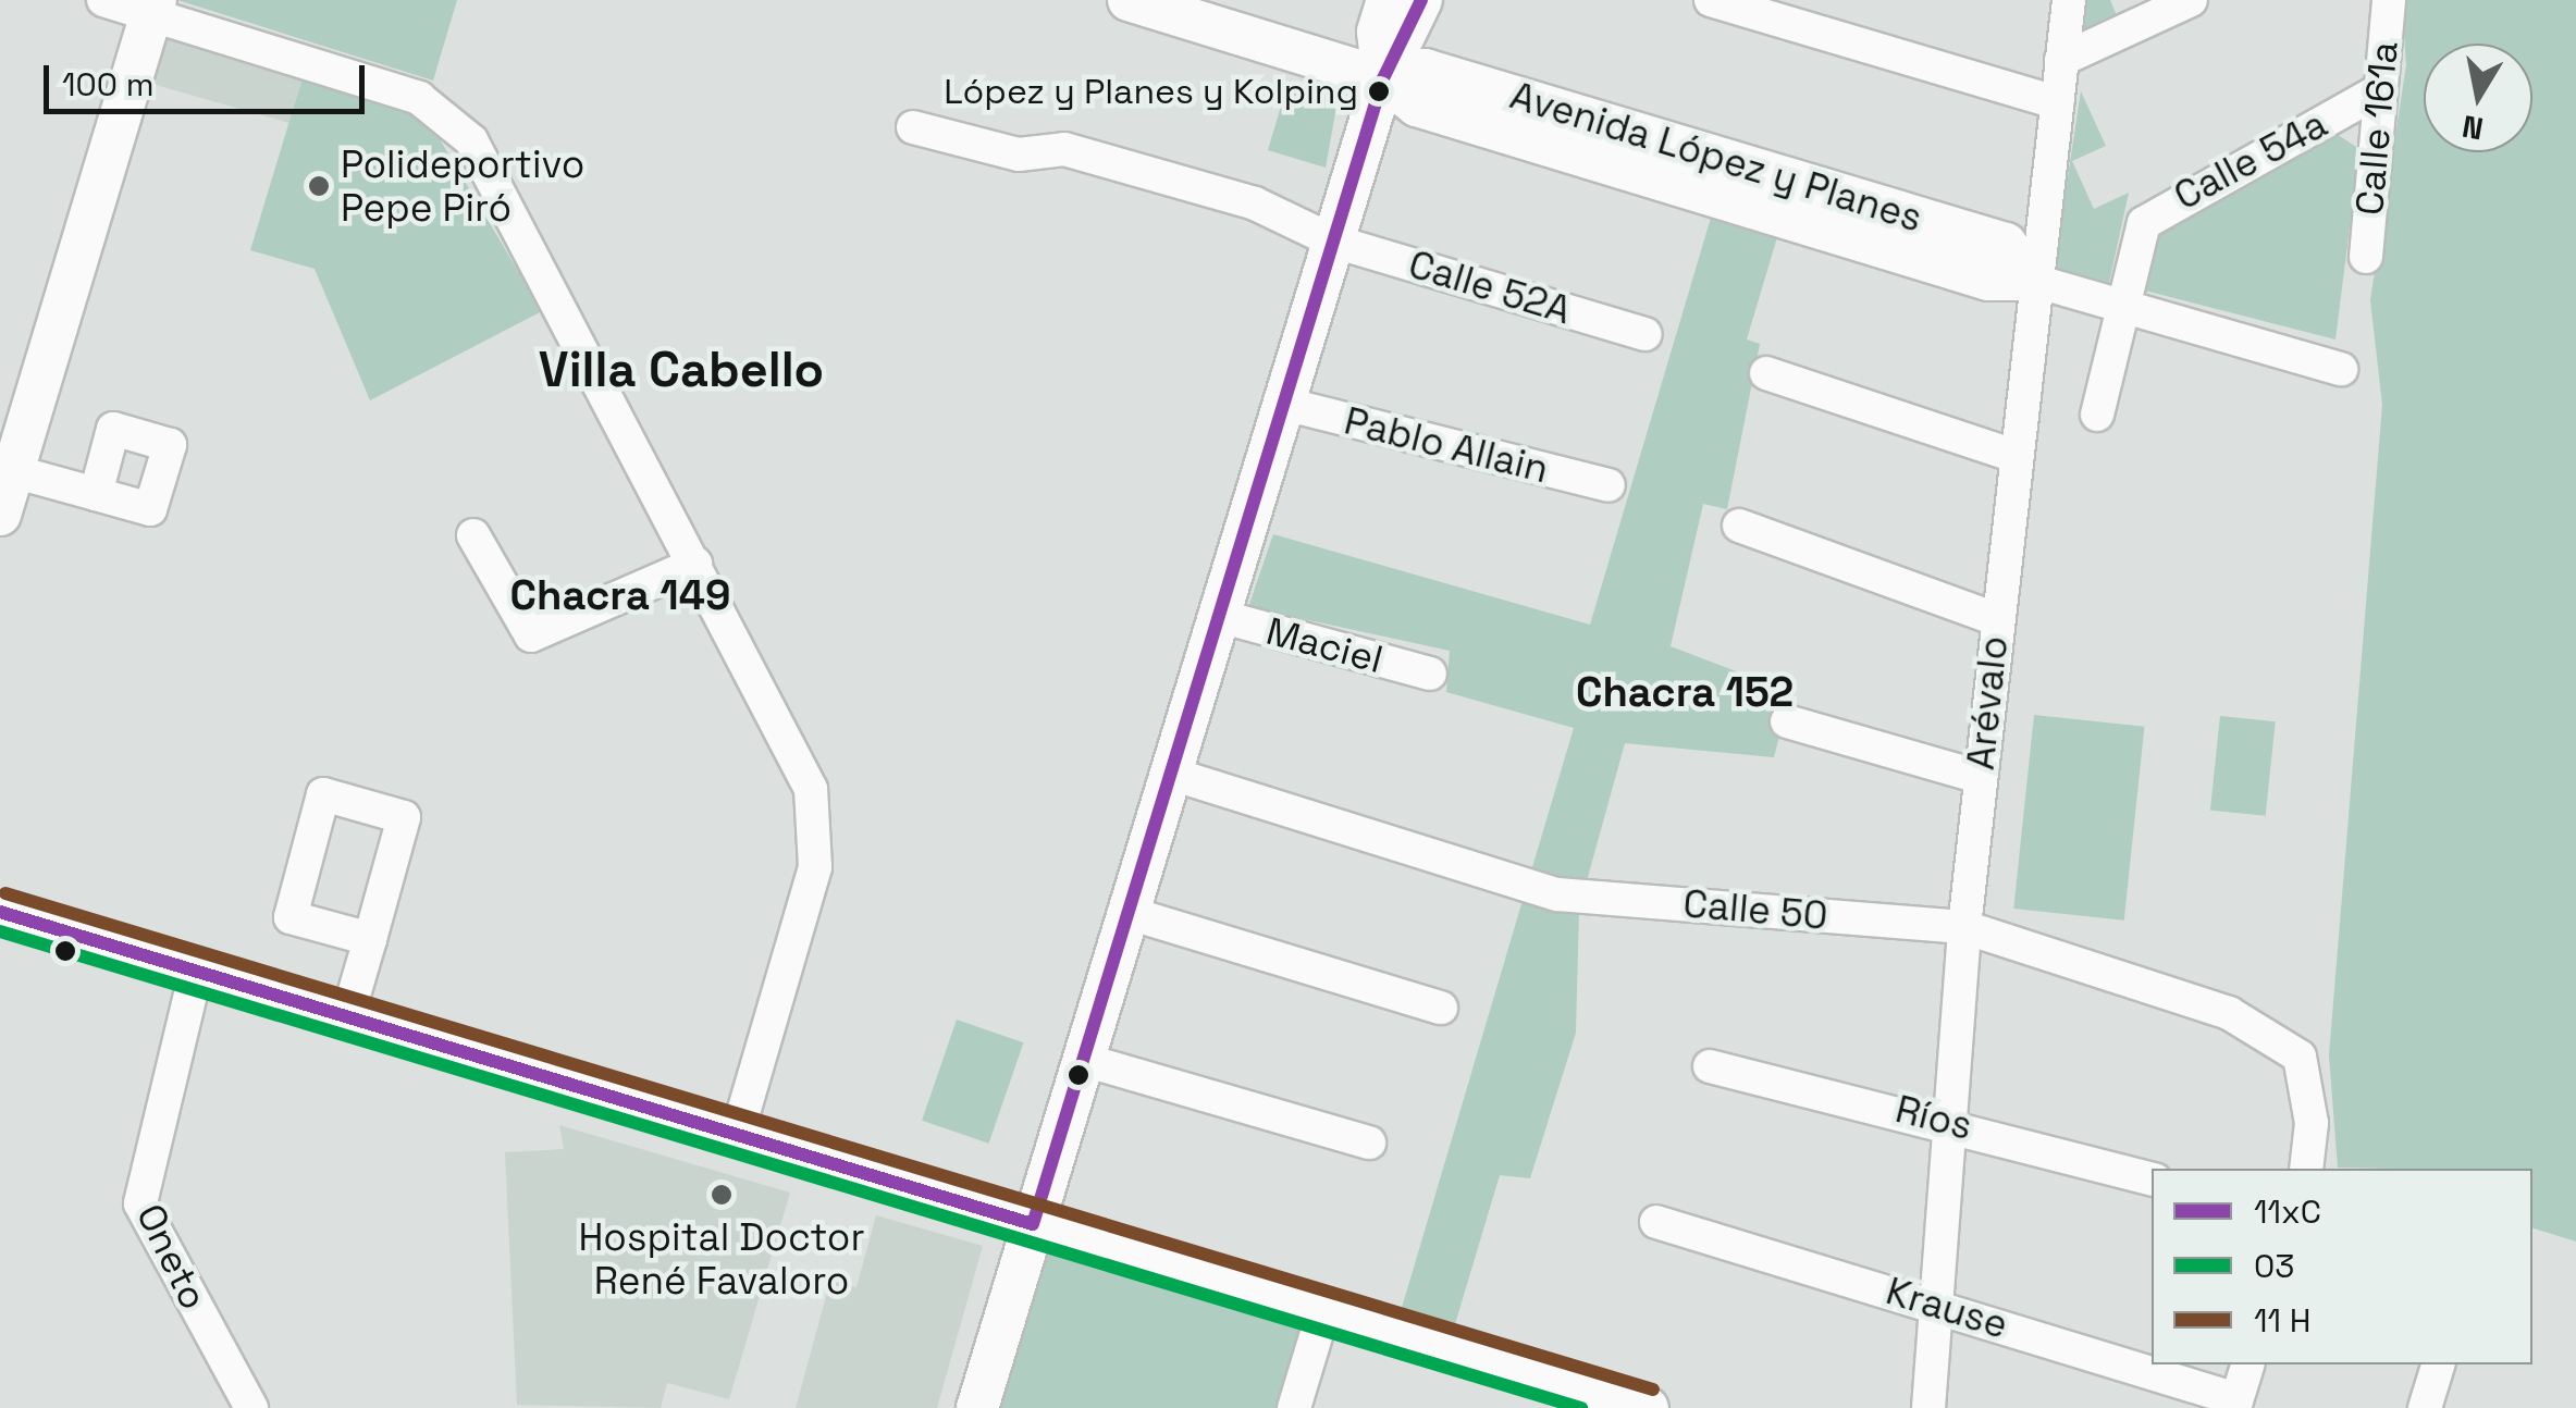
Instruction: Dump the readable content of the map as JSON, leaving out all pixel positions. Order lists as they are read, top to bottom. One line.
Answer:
{"streets":{"main road":["Avenida López y Planes"],"street":["Calle 161a","Calle 54a","Calle 52A","Pablo Allain","Maciel","Arévalo","Calle 50","Ríos","Oneto","Krause"]},"crossings":[["Calle 161a","Calle 54a"],["Avenida López y Planes","Arévalo"],["Arévalo","Calle 50"],["Arévalo","Ríos"],["Arévalo","Krause"]],"districts":["Villa Cabello","Chacra 149","Chacra 152"],"places":["López y Planes y Kolping","Polideportivo Pepe Piró","Hospital Doctor René Favaloro"],"lines":["transit line 11xC","transit line 03"],"legend":["11xC","03","11 H"],"scale_bar":"100 m","north":"bottom"}
